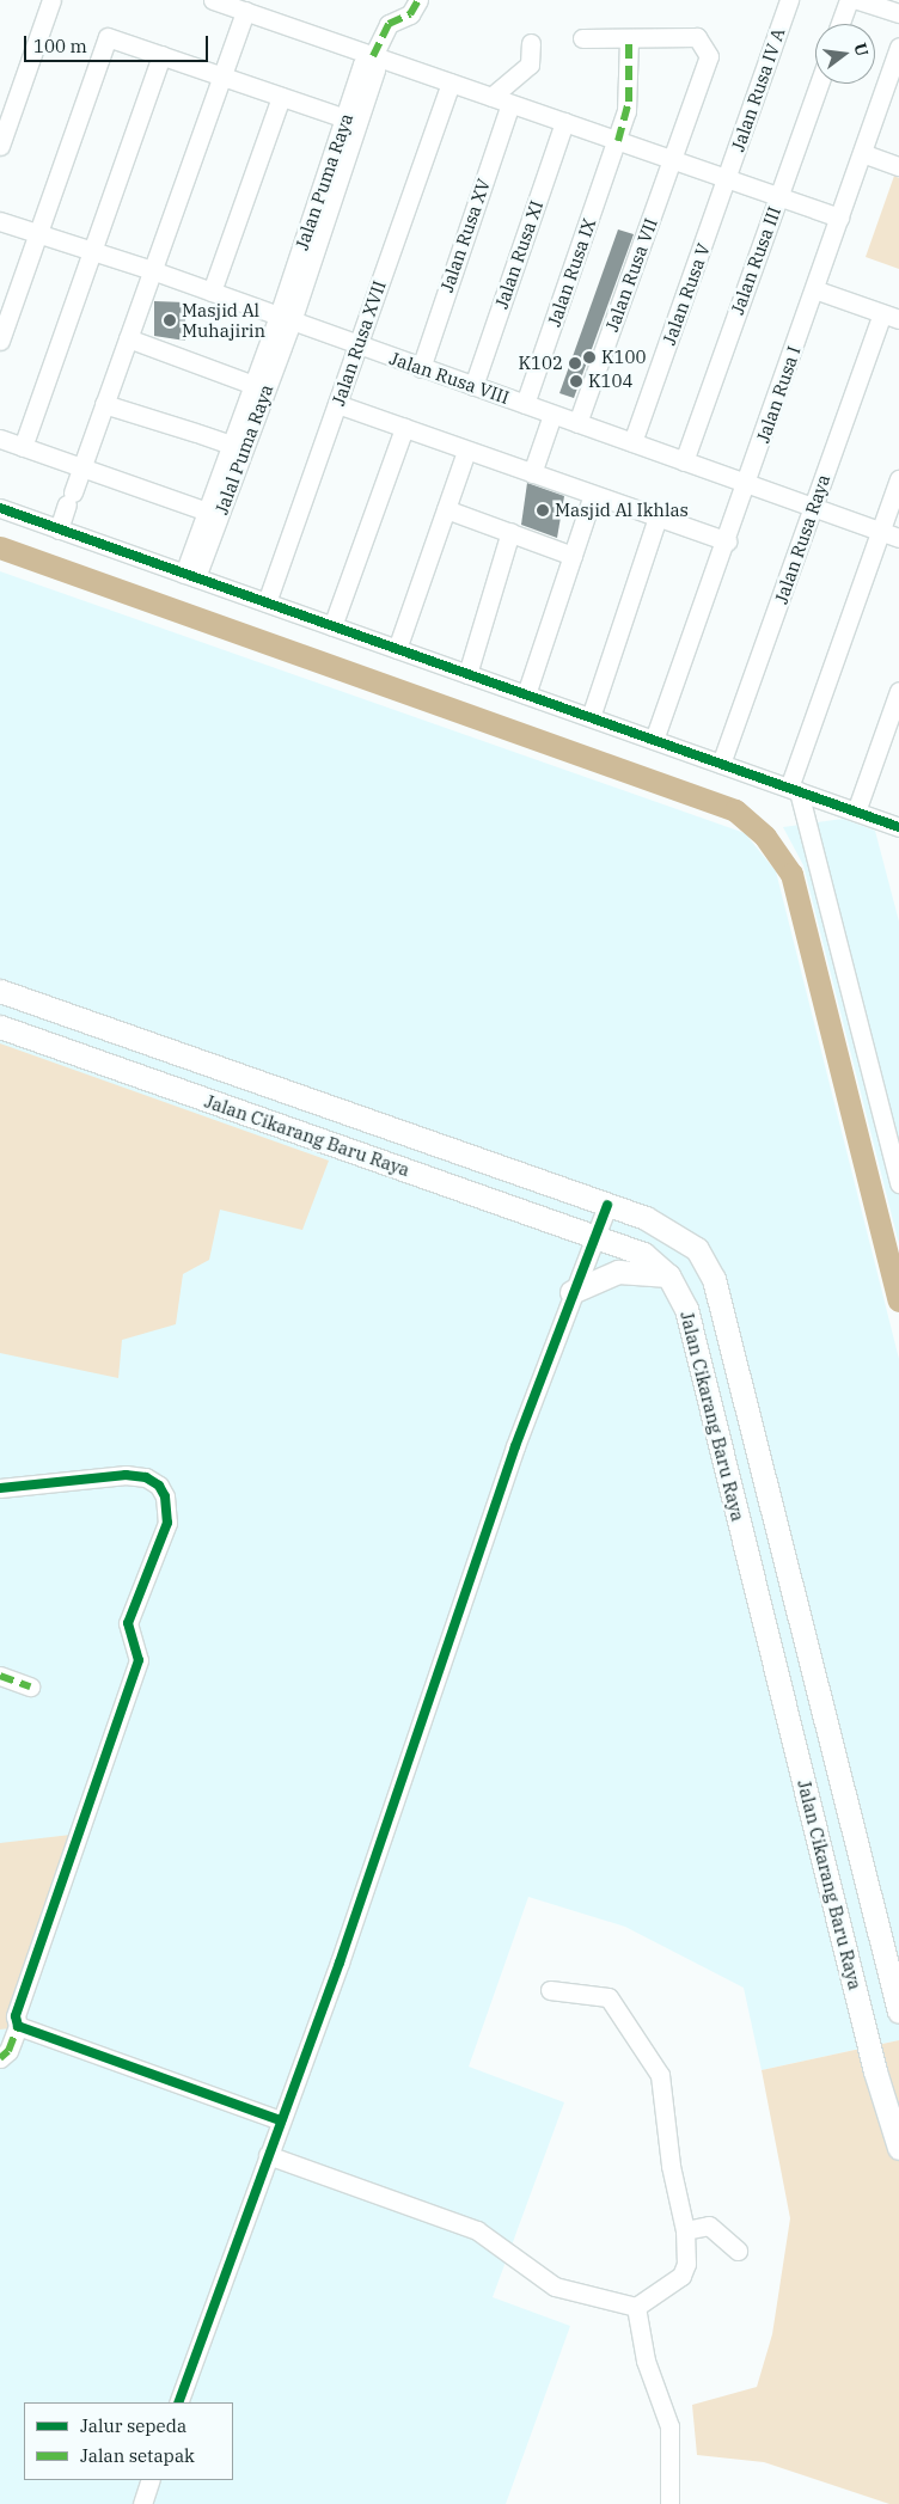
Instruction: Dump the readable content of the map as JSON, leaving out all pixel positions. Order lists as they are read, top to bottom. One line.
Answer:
{"streets":{"main road":["Jalan Cikarang Baru Raya"],"street":["Jalan Rusa IV A","Jalan Puma Raya","Jalan Rusa XV","Jalan Rusa XI","Jalan Rusa III","Jalan Rusa IX","Jalan Rusa VII","Jalan Rusa V","Jalan Rusa XVII","Jalan Rusa VIII","Jalan Rusa I","Jalal Puma Raya","Jalan Rusa Raya"]},"crossings":[["Jalan Rusa IV A","Jalan Rusa V"],["Jalan Puma Raya","Jalan Rusa VIII"],["Jalan Puma Raya","Jalal Puma Raya"],["Jalan Rusa XV","Jalan Rusa VIII"],["Jalan Rusa XI","Jalan Rusa VIII"],["Jalan Rusa III","Jalan Rusa VIII"],["Jalan Rusa IX","Jalan Rusa VII"],["Jalan Rusa IX","Jalan Rusa VIII"],["Jalan Rusa VII","Jalan Rusa VIII"],["Jalan Rusa V","Jalan Rusa VIII"],["Jalan Rusa XVII","Jalan Rusa VIII"],["Jalan Rusa VIII","Jalan Rusa I"],["Jalan Rusa VIII","Jalal Puma Raya"],["Jalan Rusa VIII","Jalan Rusa Raya"]],"places":["Masjid Al Muhajirin","K100","K102","K104","Masjid Al Ikhlas"],"legend":["Jalur sepeda","Jalan setapak"],"scale_bar":"100 m","north":"right"}
